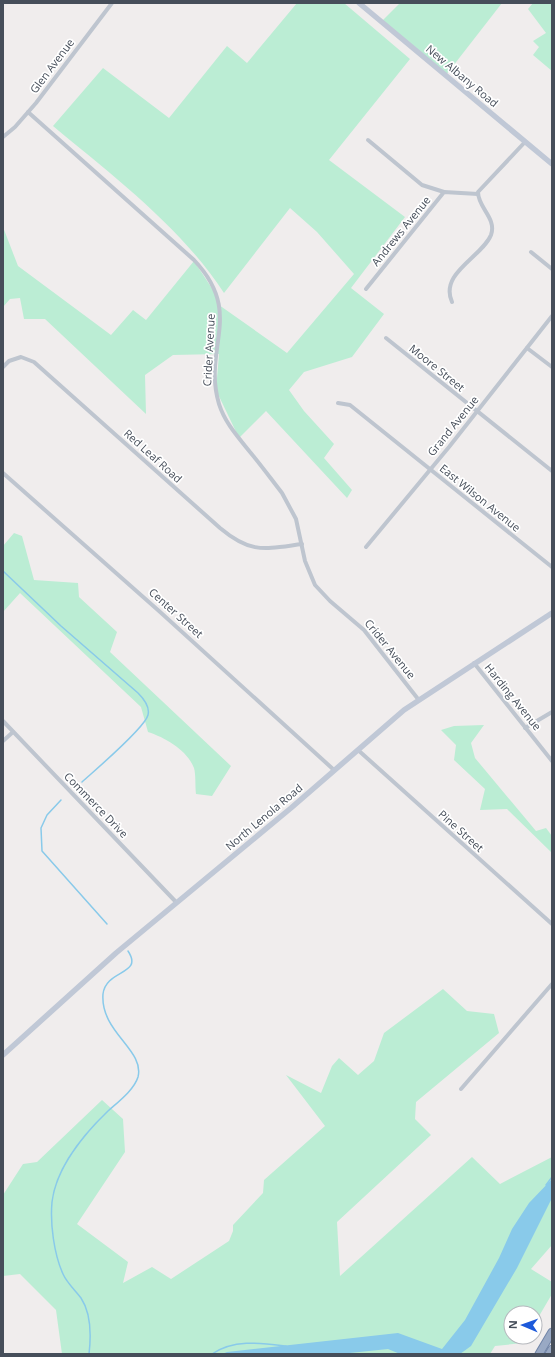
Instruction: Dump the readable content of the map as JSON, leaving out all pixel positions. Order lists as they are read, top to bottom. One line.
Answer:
{"streets":{"main road":["New Albany Road","North Lenola Road"],"street":["Glen Avenue","Andrews Avenue","Crider Avenue","Moore Street","Grand Avenue","Red Leaf Road","East Wilson Avenue","Center Street","Harding Avenue","Commerce Drive","Pine Street"]},"crossings":[["Glen Avenue","Crider Avenue"],["Crider Avenue","Red Leaf Road"],["Crider Avenue","North Lenola Road"],["Moore Street","Grand Avenue"],["Grand Avenue","East Wilson Avenue"],["Center Street","North Lenola Road"],["Harding Avenue","North Lenola Road"],["Commerce Drive","North Lenola Road"],["North Lenola Road","Pine Street"]],"north":"left"}
